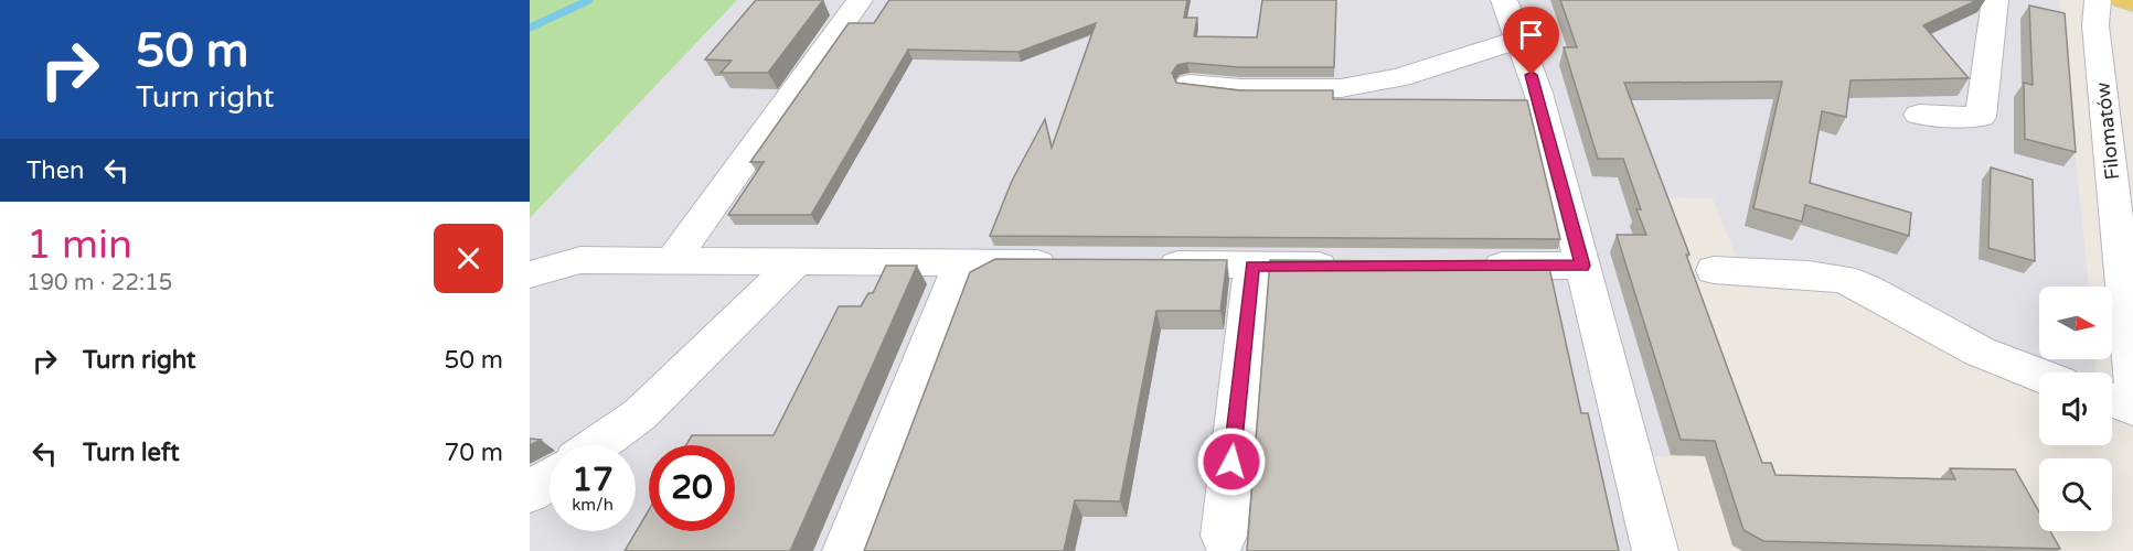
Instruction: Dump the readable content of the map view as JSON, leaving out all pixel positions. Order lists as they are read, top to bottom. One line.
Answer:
{"streets":{"street":["Filomatów"]},"north":"right","page":{"turn":["50 m","Turn right"],"then":"Then","heading":["1 min","190 m · 22:15"],"list":[{"name":"Turn right","value":"50 m"},{"name":"Turn left","value":"70 m"}],"speed":"17 km/h","limit":"20"}}
